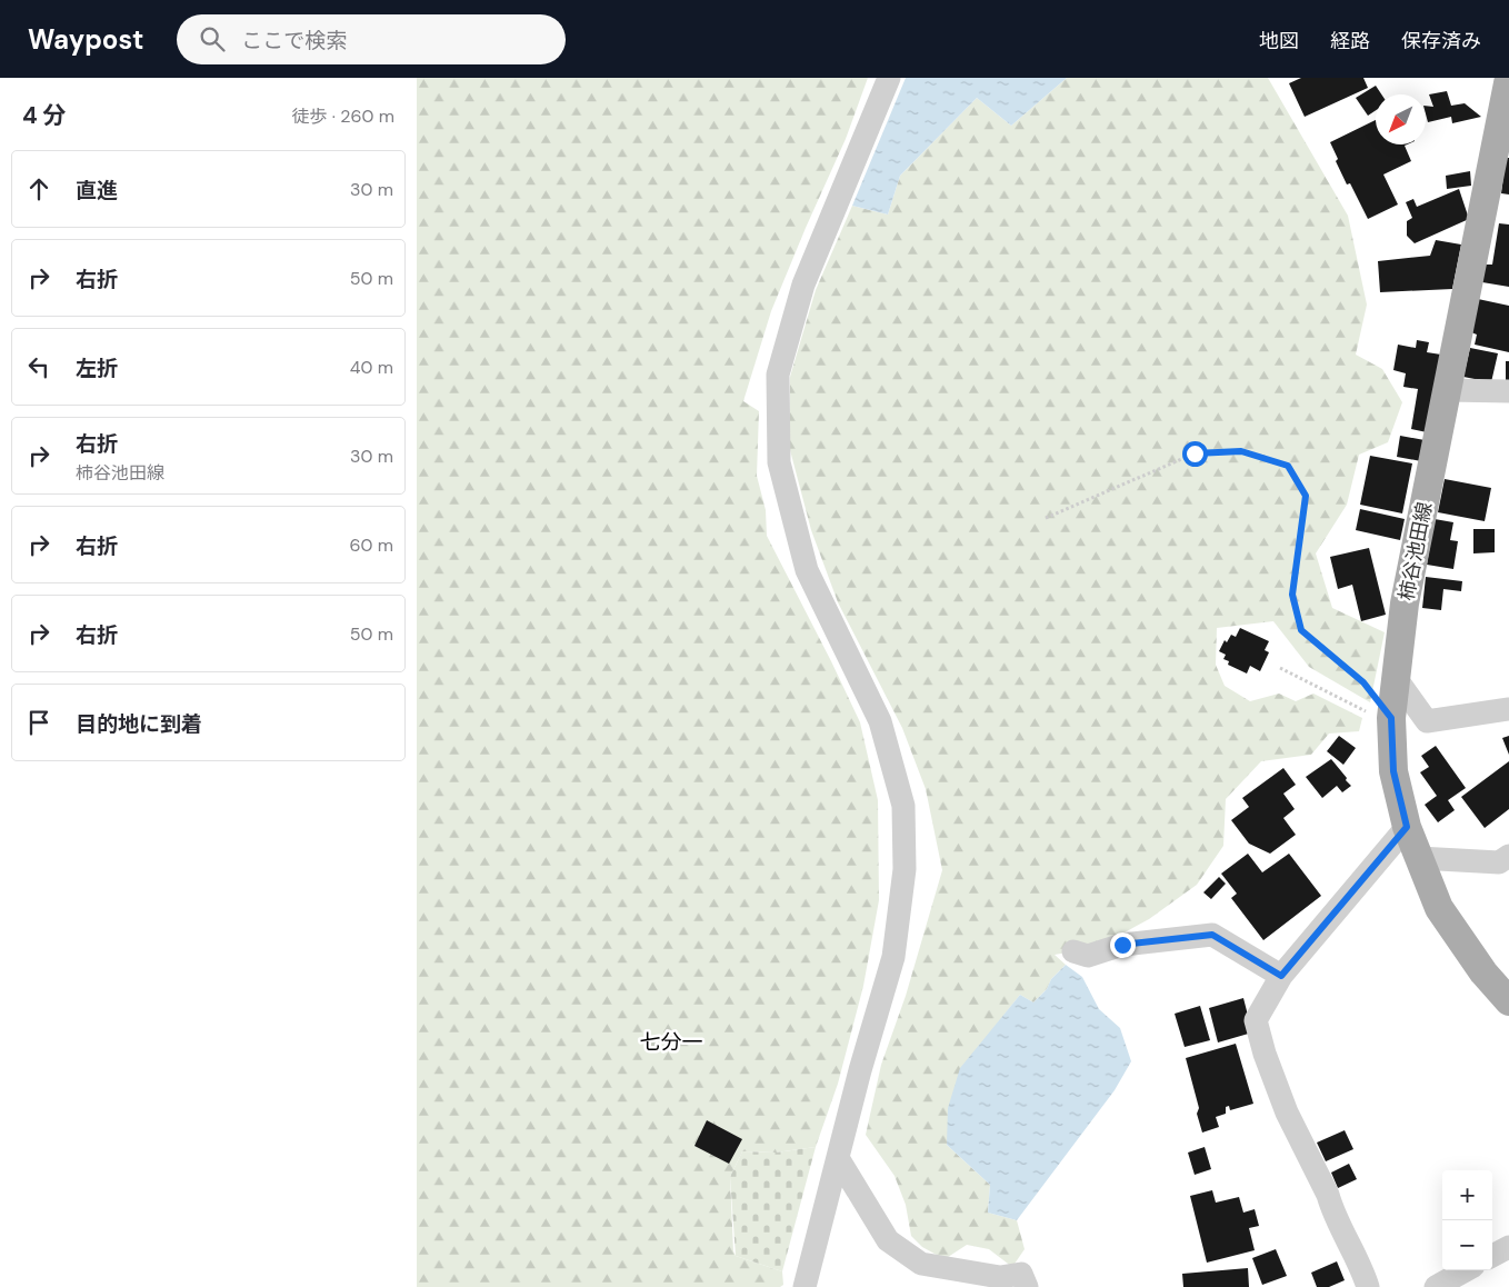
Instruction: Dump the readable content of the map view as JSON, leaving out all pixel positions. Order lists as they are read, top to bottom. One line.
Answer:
{"streets":{"main road":["柿谷池田線"]},"districts":["七分一"],"north":"bottom left","page":{"header":"Waypost","search":"ここで検索","nav":["地図","経路","保存済み"],"heading":["4 分","徒歩 · 260 m"],"list":[["直進","30 m"],["右折","50 m"],["左折","40 m"],["右折","柿谷池田線","30 m"],["右折","60 m"],["右折","50 m"],"目的地に到着"],"map_buttons":["+","−"]}}
